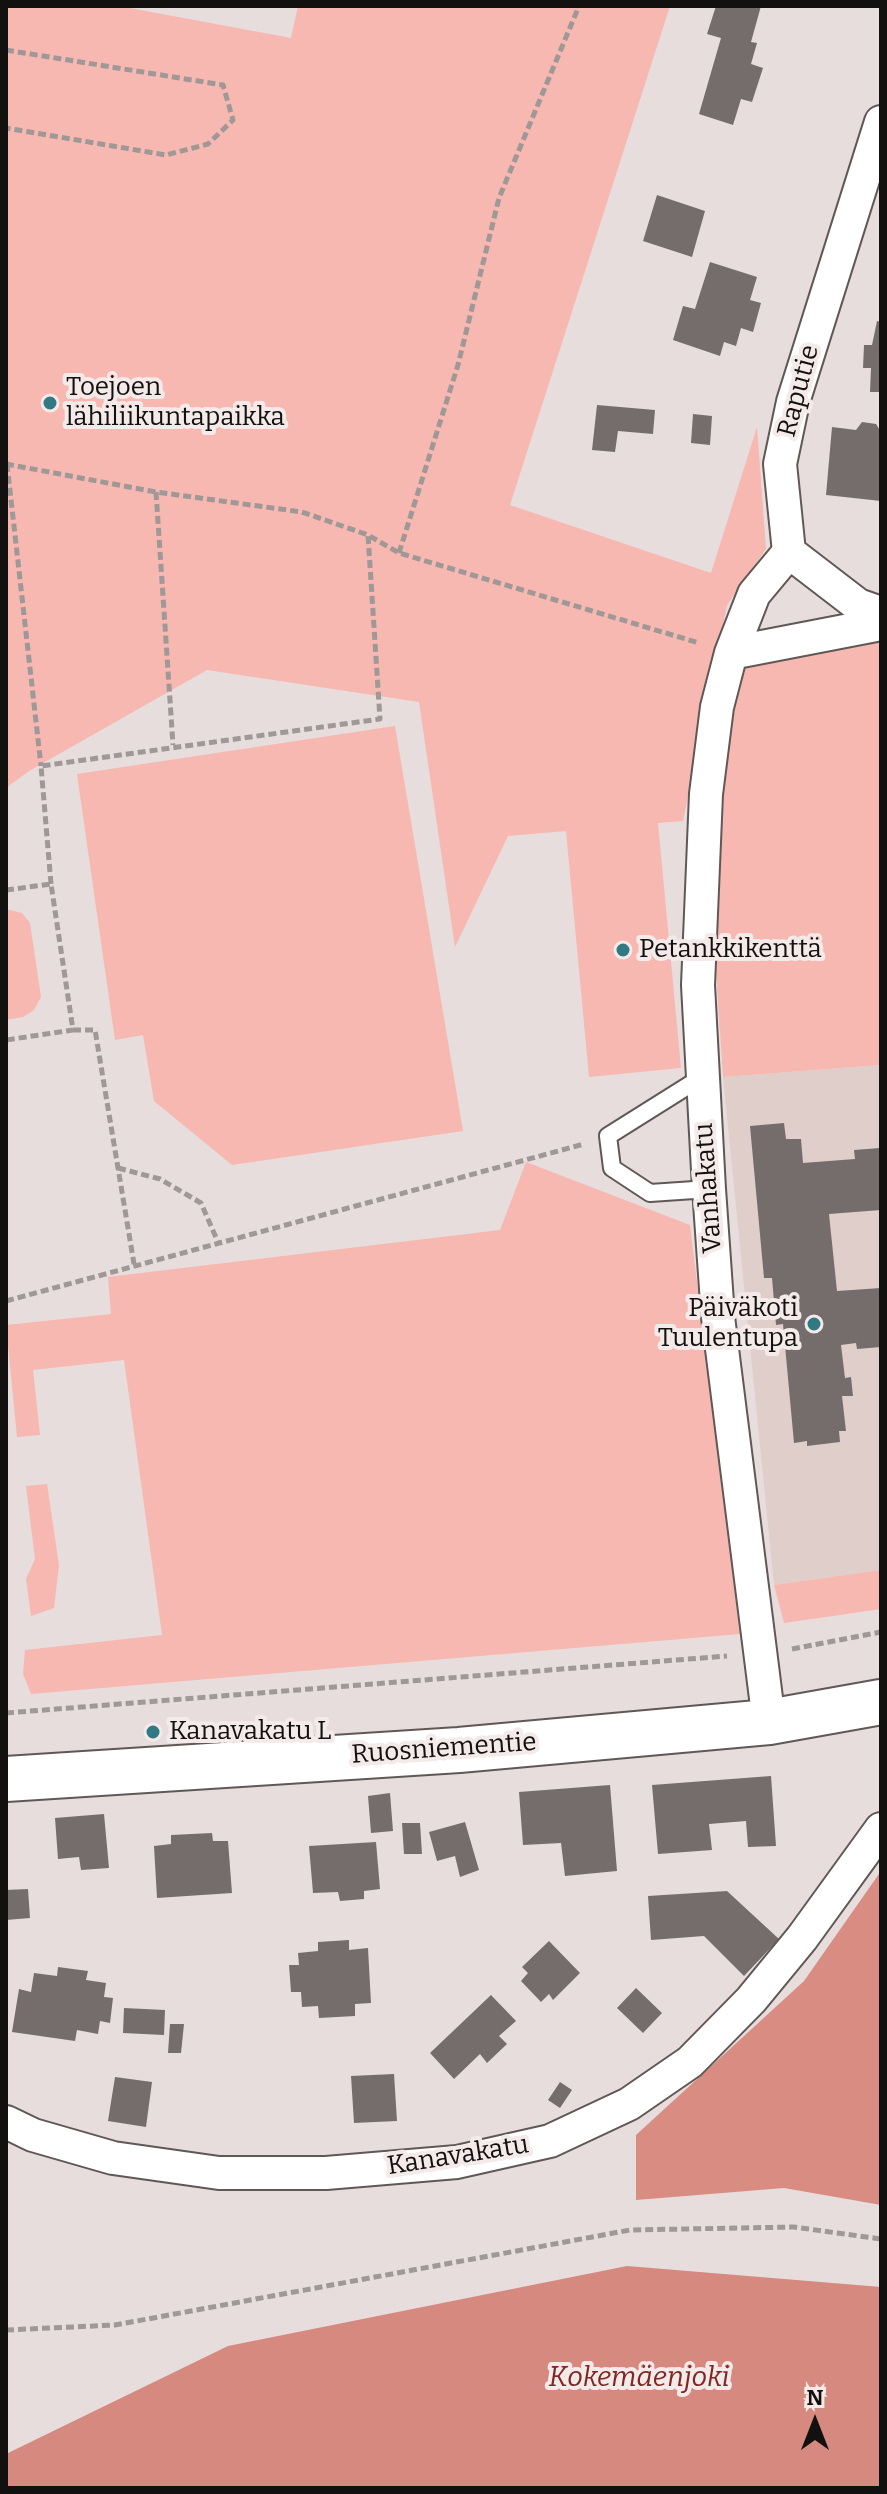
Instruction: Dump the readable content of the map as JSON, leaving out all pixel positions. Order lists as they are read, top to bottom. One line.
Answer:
{"streets":{"main road":["Ruosniementie"],"street":["Raputie","Vanhakatu","Kanavakatu"]},"crossings":[["Vanhakatu","Ruosniementie"]],"water":["Kokemäenjoki"],"places":["Toejoen lähiliikuntapaikka","Petankkikenttä","Päiväkoti Tuulentupa","Kanavakatu L"],"north":"top"}
